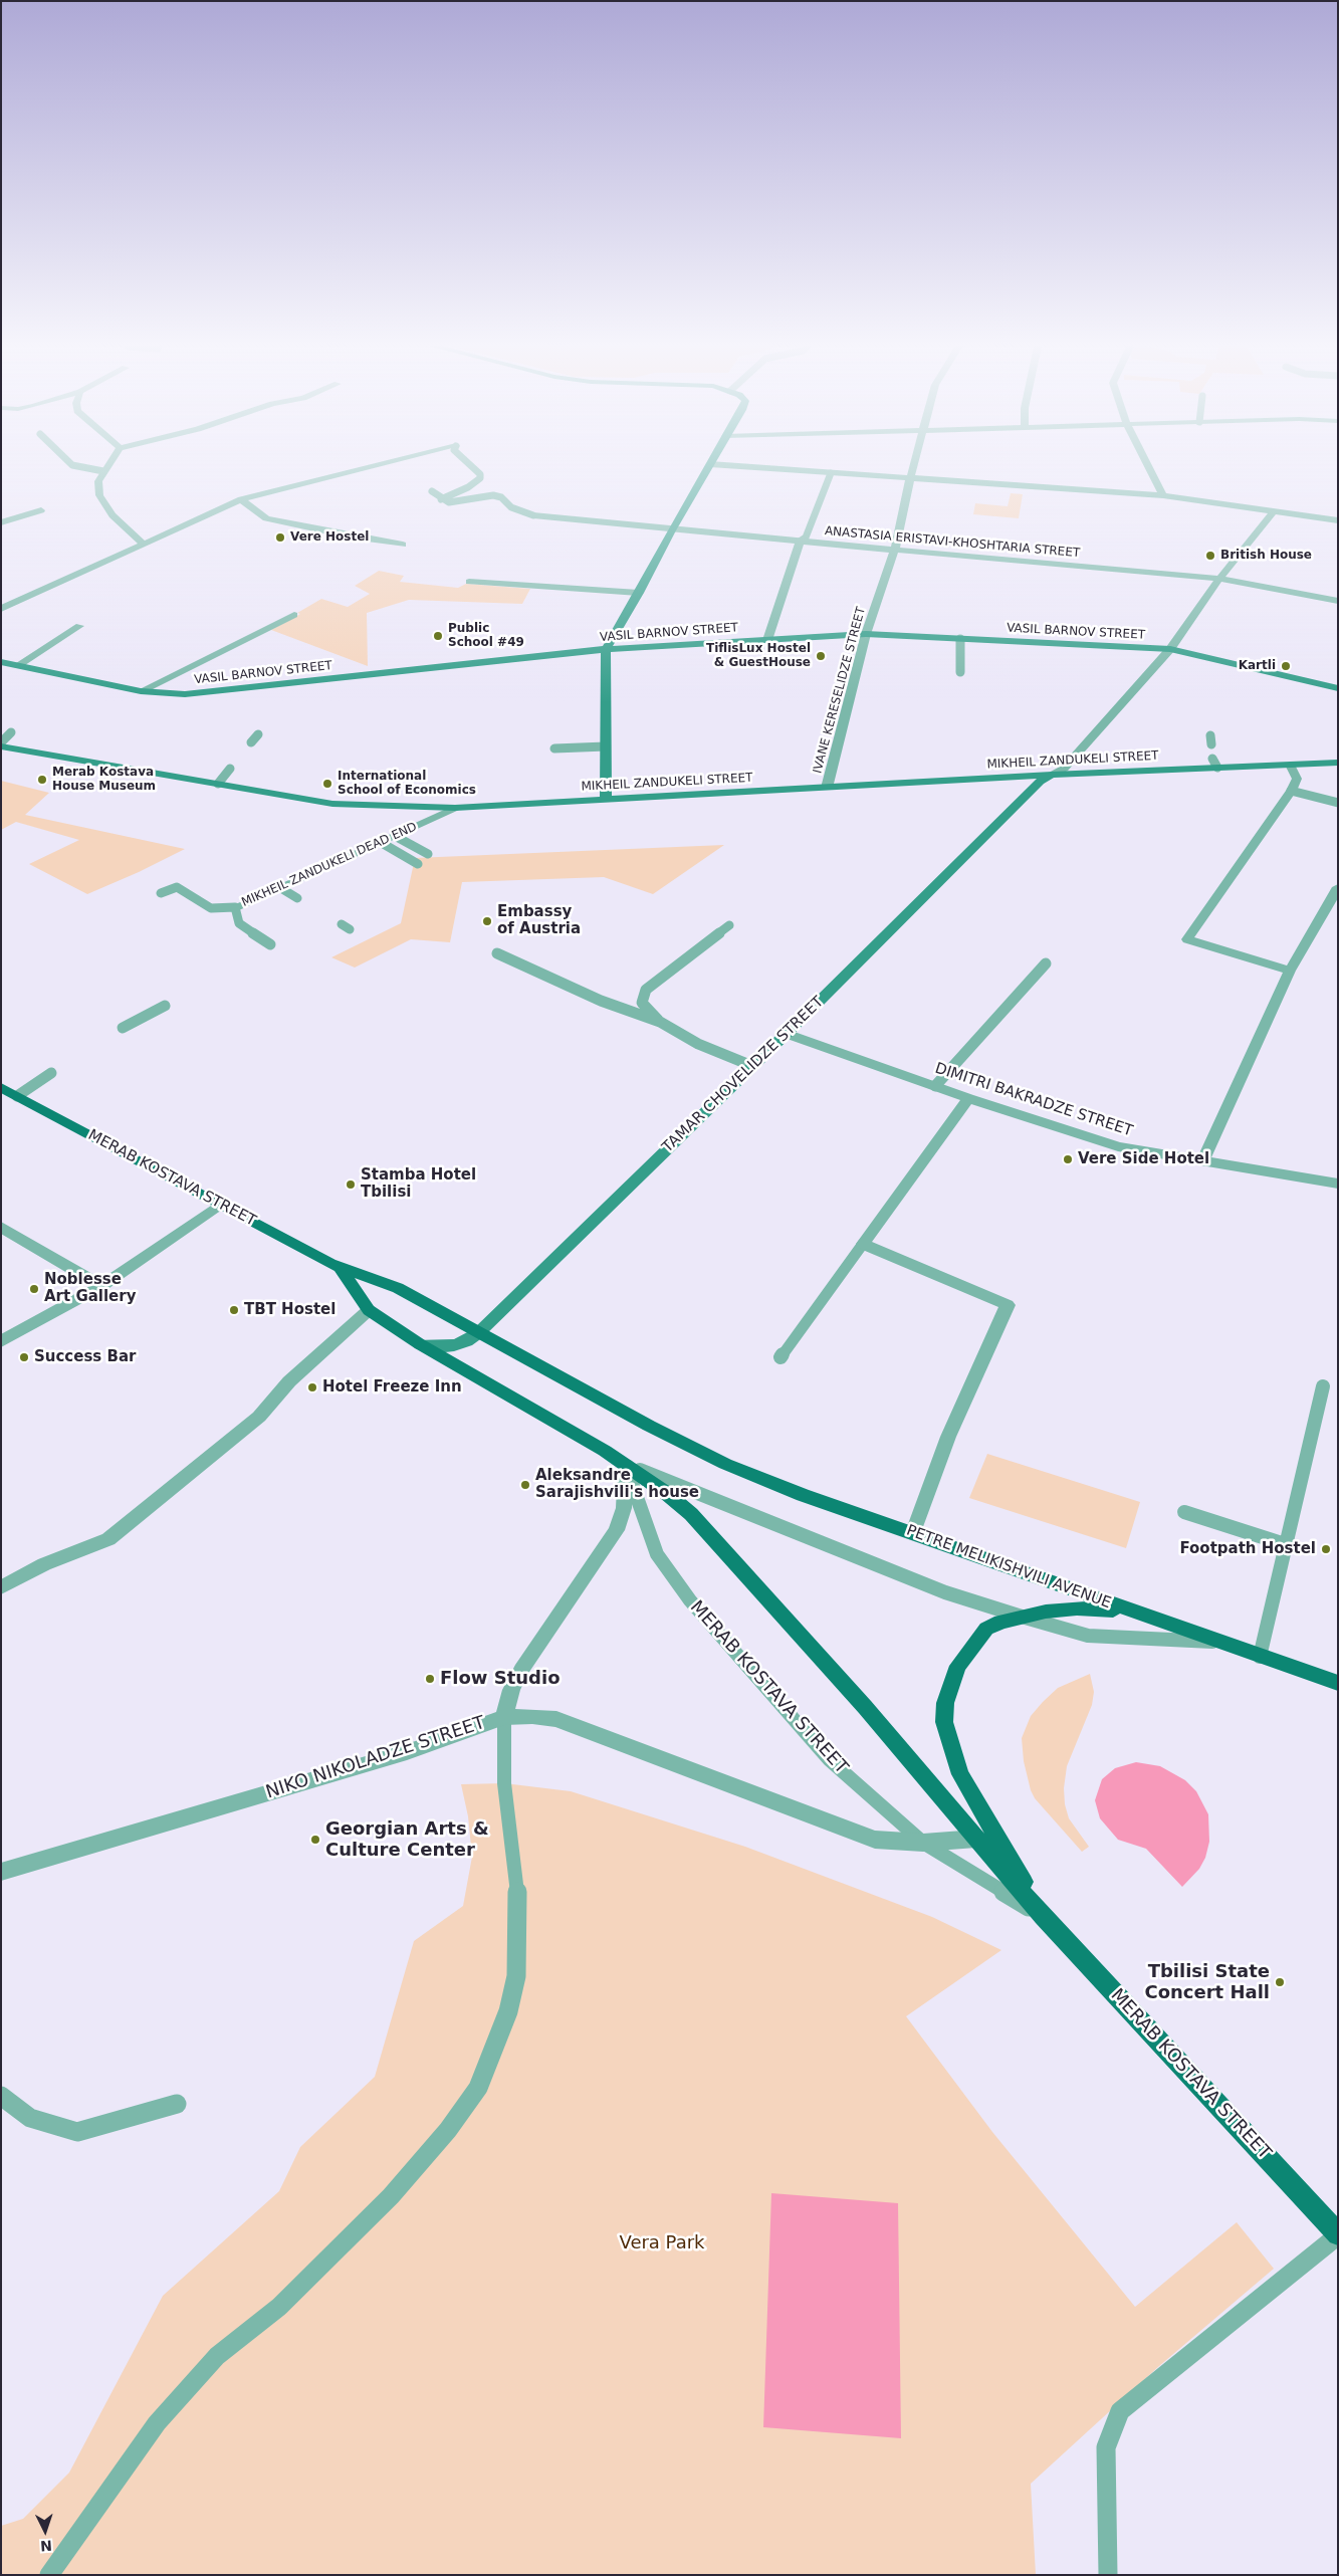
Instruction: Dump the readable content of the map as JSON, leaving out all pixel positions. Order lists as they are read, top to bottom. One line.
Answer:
{"streets":{"main road":["MERAB KOSTAVA STREET","PETRE MELIKISHVILI AVENUE"],"street":["ANASTASIA ERISTAVI-KHOSHTARIA STREET","VASIL BARNOV STREET","IVANE KERESELIDZE STREET","MIKHEIL ZANDUKELI STREET","MIKHEIL ZANDUKELI DEAD END","TAMAR CHOVELIDZE STREET","DIMITRI BAKRADZE STREET","NIKO NIKOLADZE STREET"]},"crossings":[["ANASTASIA ERISTAVI-KHOSHTARIA STREET","IVANE KERESELIDZE STREET"],["VASIL BARNOV STREET","IVANE KERESELIDZE STREET"],["IVANE KERESELIDZE STREET","MIKHEIL ZANDUKELI STREET"],["MIKHEIL ZANDUKELI STREET","MIKHEIL ZANDUKELI DEAD END"],["MIKHEIL ZANDUKELI STREET","TAMAR CHOVELIDZE STREET"],["TAMAR CHOVELIDZE STREET","DIMITRI BAKRADZE STREET"],["TAMAR CHOVELIDZE STREET","MERAB KOSTAVA STREET"],["MERAB KOSTAVA STREET","PETRE MELIKISHVILI AVENUE"],["MERAB KOSTAVA STREET","NIKO NIKOLADZE STREET"]],"parks":["Vera Park"],"places":["Vere Hostel","British House","Public School #49","TiflisLux Hostel & GuestHouse","Kartli","Merab Kostava House Museum","International School of Economics","Embassy of Austria","Vere Side Hotel","Stamba Hotel Tbilisi","Noblesse Art Gallery","TBT Hostel","Success Bar","Hotel Freeze Inn","Aleksandre Sarajishvili's house","Footpath Hostel","Flow Studio","Georgian Arts & Culture Center","Tbilisi State Concert Hall"],"north":"bottom"}
